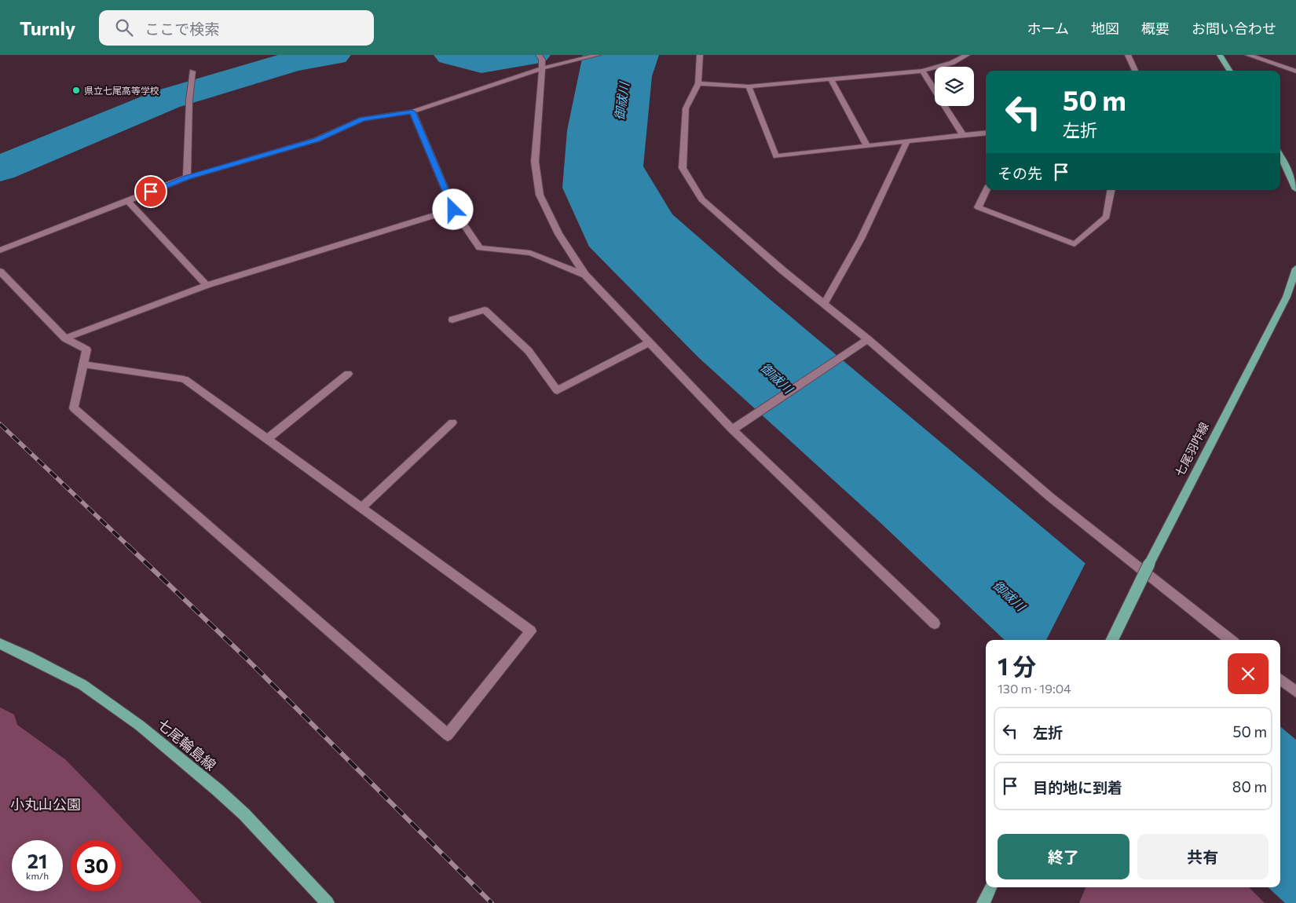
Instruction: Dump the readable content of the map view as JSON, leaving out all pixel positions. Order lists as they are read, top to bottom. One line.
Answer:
{"streets":{"main road":["七尾羽咋線","七尾輪島線"]},"water":["御祓川"],"parks":["小丸山公園"],"places":["県立七尾高等学校"],"page":{"header":"Turnly","search":"ここで検索","nav":["ホーム","地図","概要","お問い合わせ"],"turn":["50 m","左折"],"then":"その先","heading":["1 分","130 m · 19:04"],"list":[{"name":"左折","value":"50 m"},{"name":"目的地に到着","value":"80 m"}],"buttons":["終了","共有"],"speed":"21 km/h","limit":"30"}}
